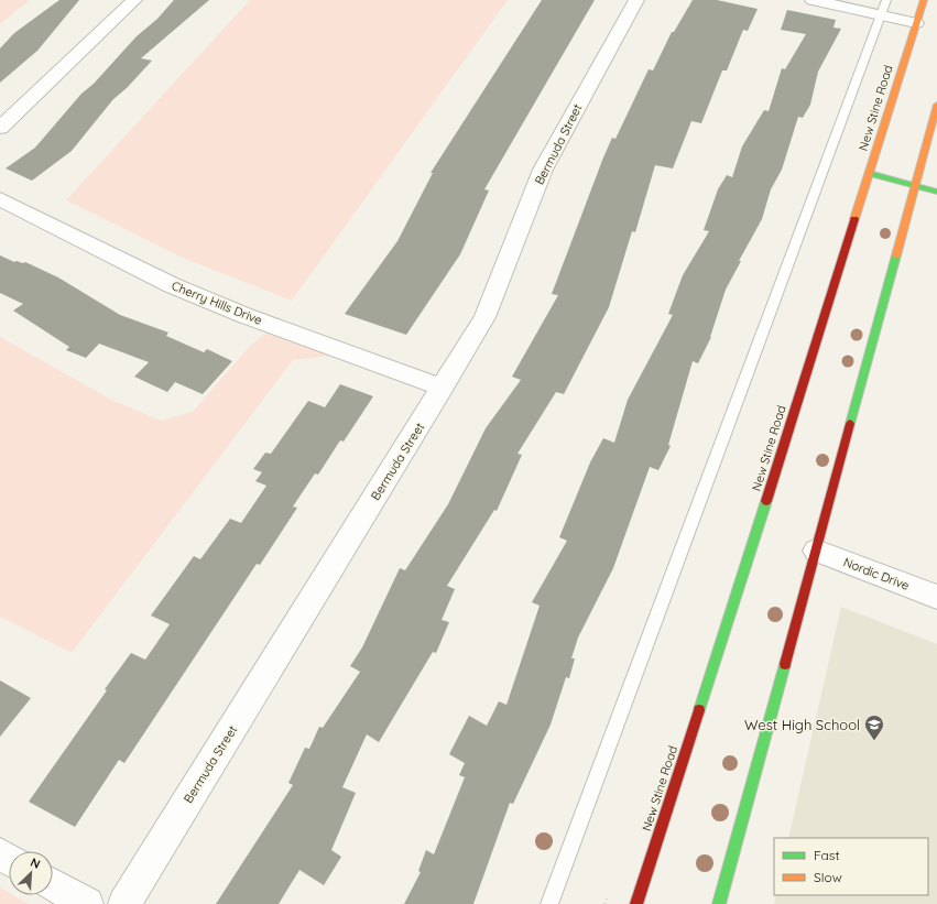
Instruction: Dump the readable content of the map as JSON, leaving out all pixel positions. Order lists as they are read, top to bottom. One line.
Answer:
{"streets":{"main road":["New Stine Road"],"street":["Bermuda Street","Cherry Hills Drive","Nordic Drive"]},"crossings":[["Bermuda Street","Cherry Hills Drive"]],"places":{"school or university":["West High School"]},"legend":["Fast","Slow"],"north":"top right"}
